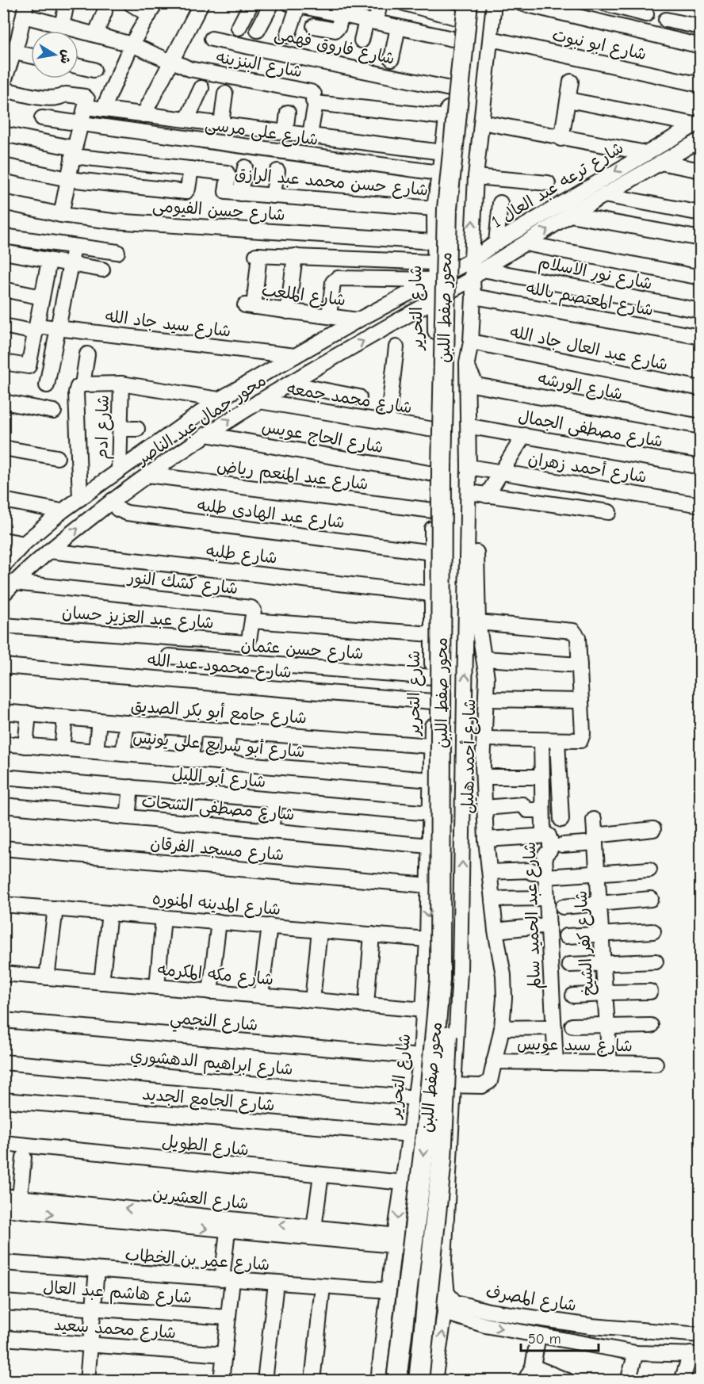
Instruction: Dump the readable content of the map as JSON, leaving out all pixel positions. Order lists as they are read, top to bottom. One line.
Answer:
{"streets":{"main road":["محور صفط اللبن"],"street":["شارع ابو نبوت","شارع فاروق فهمى","شارع البنزينه","شارع على مرسى","شارع حسن محمد عبد الرازق","شارع ترعه عبد العال 1","شارع حسن الفيومى","شارع نور الاسلام","شارع الملعب","شارع المعتصم بالله","شارع التحرير","شارع سيد جاد الله","شارع عبد العال جاد الله","شارع الورشه","شارع محمد جمعه","محور جمال عبد الناصر","شارع ادم","شارع مصطفى الجمال","شارع الحاج عويس","شارع أحمد زهران","شارع عبد المنعم رياض","شارع عبد الهادى طلبه","شارع طلبه","شارع كشك النور","شارع عبد العزيز حسان","شارع حسن عثمان","شارع محمود عبد الله","شارع جامع أبو بكر الصديق","شارع أبو سريع على يونس","شارع أحمد هليل","شارع أبو الليل","شارع مصطفى الشحات","شارع مسجد الفرقان","شارع المدينه المنوره","شارع عبد الحميد سالم","شارع كفر الشيخ","شارع مكه المكرمه","شارع النجمي","شارع سيد عويس","شارع ابراهيم الدهشوري","شارع الجامع الجديد","شارع الطويل","شارع العشرين","شارع عمر بن الخطاب","شارع هاشم عبد العال","شارع المصرف","شارع محمد سعيد"]},"crossings":[["شارع فاروق فهمى","شارع التحرير"],["شارع على مرسى","شارع التحرير"],["شارع حسن محمد عبد الرازق","شارع التحرير"],["شارع ترعه عبد العال 1","شارع نور الاسلام"],["شارع ترعه عبد العال 1","شارع التحرير"],["شارع ترعه عبد العال 1","محور جمال عبد الناصر"],["شارع حسن الفيومى","شارع التحرير"],["شارع الملعب","محور جمال عبد الناصر"],["شارع التحرير","محور صفط اللبن"],["شارع التحرير","شارع محمد جمعه"],["شارع التحرير","محور جمال عبد الناصر"],["شارع التحرير","شارع الحاج عويس"],["شارع التحرير","شارع عبد المنعم رياض"],["شارع التحرير","شارع عبد الهادى طلبه"],["شارع التحرير","شارع طلبه"],["شارع التحرير","شارع حسن عثمان"],["شارع التحرير","شارع محمود عبد الله"],["شارع التحرير","شارع جامع أبو بكر الصديق"],["شارع التحرير","شارع أبو سريع على يونس"],["شارع التحرير","شارع أحمد هليل"],["شارع التحرير","شارع أبو الليل"],["شارع التحرير","شارع مصطفى الشحات"],["شارع التحرير","شارع مسجد الفرقان"],["شارع التحرير","شارع المدينه المنوره"],["شارع التحرير","شارع مكه المكرمه"],["شارع التحرير","شارع النجمي"],["شارع التحرير","شارع ابراهيم الدهشوري"],["شارع التحرير","شارع الجامع الجديد"],["شارع التحرير","شارع الطويل"],["شارع التحرير","شارع العشرين"],["شارع التحرير","شارع عمر بن الخطاب"],["شارع التحرير","شارع المصرف"],["شارع سيد جاد الله","محور جمال عبد الناصر"],["شارع الورشه","شارع أحمد هليل"],["شارع محمد جمعه","محور جمال عبد الناصر"],["محور جمال عبد الناصر","شارع ادم"],["محور جمال عبد الناصر","شارع الحاج عويس"],["محور جمال عبد الناصر","شارع عبد المنعم رياض"],["محور جمال عبد الناصر","شارع عبد الهادى طلبه"],["محور جمال عبد الناصر","شارع طلبه"],["محور جمال عبد الناصر","شارع كشك النور"],["شارع مصطفى الجمال","شارع أحمد هليل"],["شارع أحمد زهران","شارع أحمد هليل"],["شارع كشك النور","شارع عبد العزيز حسان"],["شارع أحمد هليل","شارع سيد عويس"],["شارع أحمد هليل","شارع ابراهيم الدهشوري"],["شارع عبد الحميد سالم","شارع سيد عويس"],["شارع كفر الشيخ","شارع سيد عويس"],["شارع العشرين","شارع المصرف"]],"scale_bar":"50 m","north":"right"}
